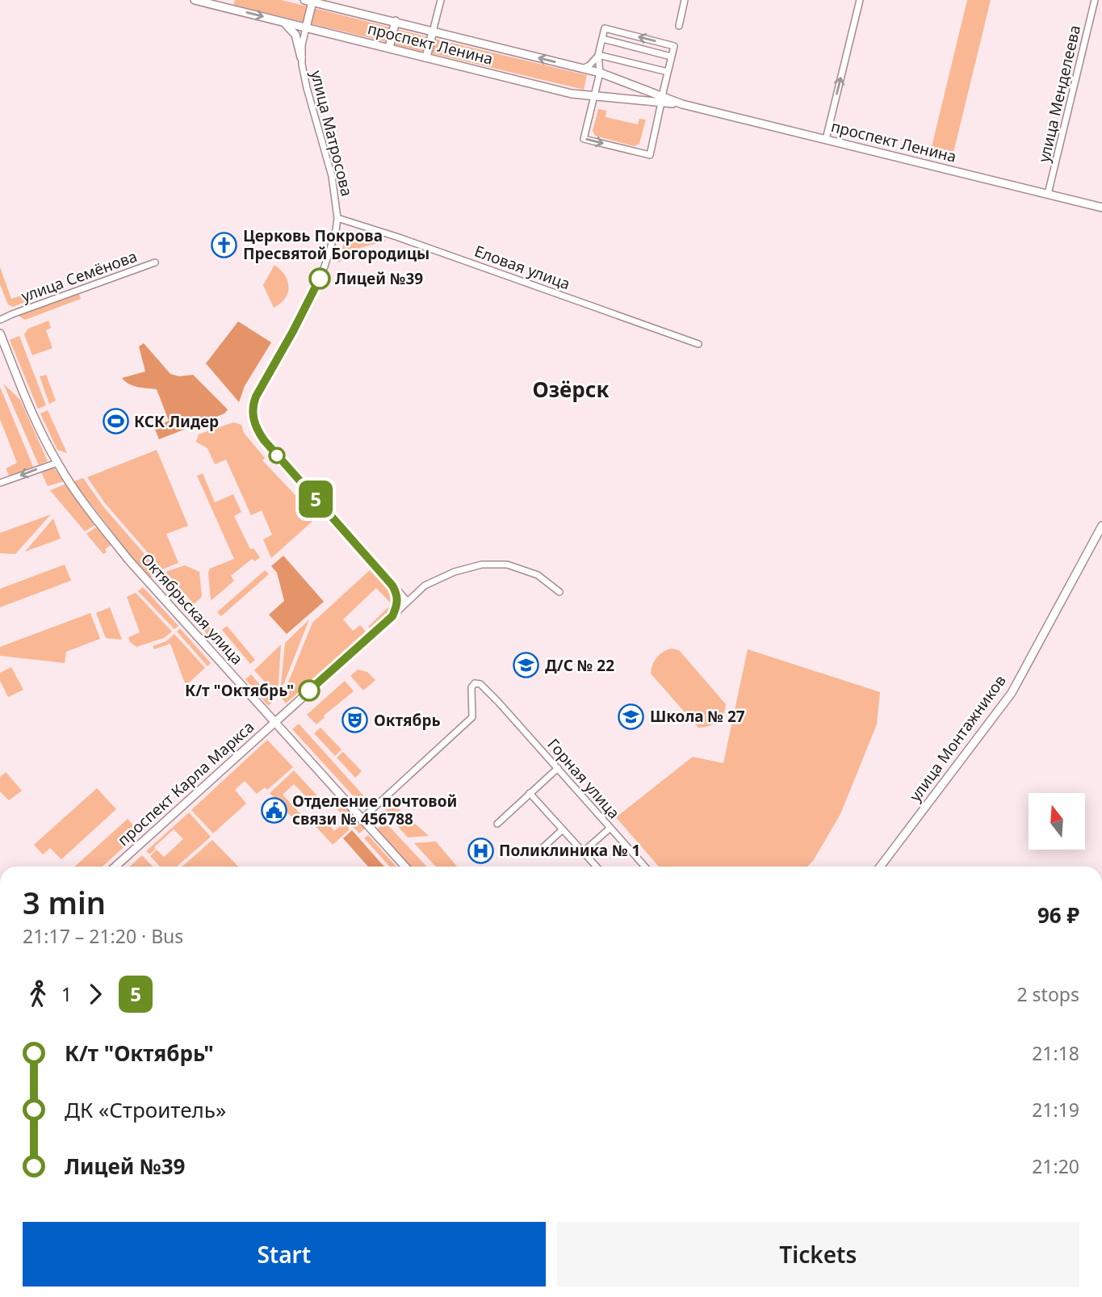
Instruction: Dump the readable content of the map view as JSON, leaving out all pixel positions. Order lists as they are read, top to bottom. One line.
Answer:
{"streets":{"street":["проспект Ленина","улица Менделеева","улица Матросова","Еловая улица","улица Семёнова","Октябрьская улица","улица Монтажников","Горная улица","проспект Карла Маркса"]},"crossings":[["проспект Ленина","улица Менделеева"],["проспект Ленина","улица Матросова"],["улица Матросова","Еловая улица"],["Октябрьская улица","Горная улица"],["Октябрьская улица","проспект Карла Маркса"]],"districts":["Озёрск"],"places":{"church":["Церковь Покрова Пресвятой Богородицы"],"other":["Лицей №39","К/т \"Октябрь\""],"sports":["КСК Лидер"],"school or university":["Д/С № 22","Школа № 27"],"theatre":["Октябрь"],"public building":["Отделение почтовой связи № 456788"],"hospital":["Поликлиника № 1"]},"lines":["bus line 5"],"north":"top","page":{"on_map":"5","heading":["3 min","21:17 – 21:20 · Bus","96 ₽"],"legs":["1","5","2 stops"],"list":[{"name":"К/т \"Октябрь\"","value":"21:18"},{"name":"ДК «Строитель»","value":"21:19"},{"name":"Лицей №39","value":"21:20"}],"buttons":["Start","Tickets"]}}
